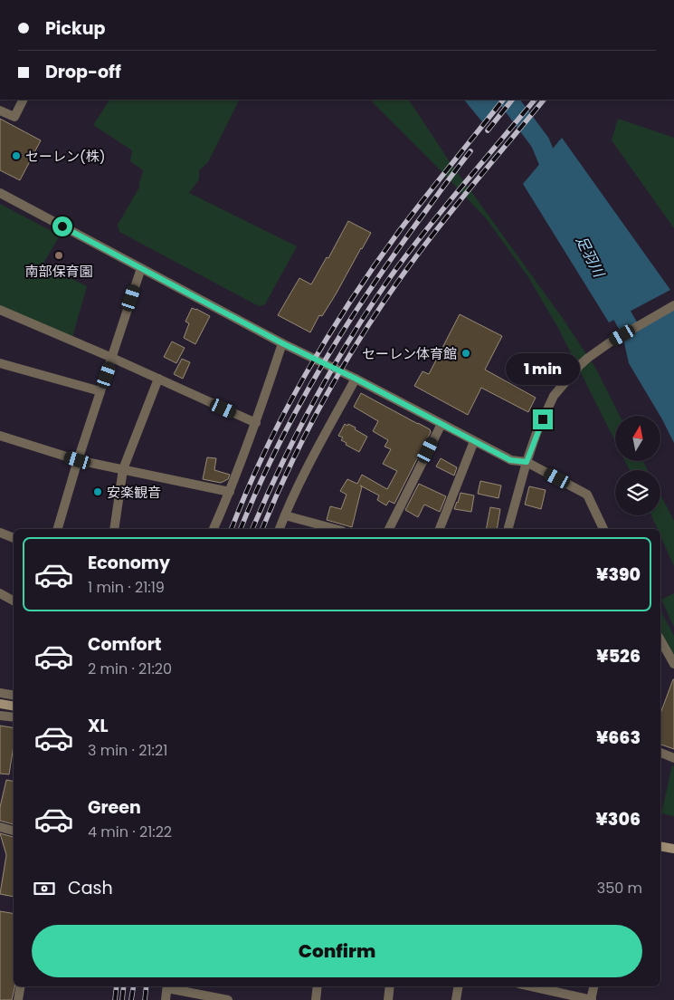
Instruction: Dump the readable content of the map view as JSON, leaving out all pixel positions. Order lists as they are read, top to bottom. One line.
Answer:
{"water":["足羽川"],"places":["セーレン(株)","南部保育園","セーレン体育館","安楽観音"],"north":"top","page":{"banner":["Pickup","Drop-off"],"bubble":"1 min","list":[{"name":"Economy","note":"1 min · 21:19","value":"¥390"},{"name":"Comfort","note":"2 min · 21:20","value":"¥526"},{"name":"XL","note":"3 min · 21:21","value":"¥663"},{"name":"Green","note":"4 min · 21:22","value":"¥306"}],"pay":["Cash","350 m"],"buttons":"Confirm"}}
